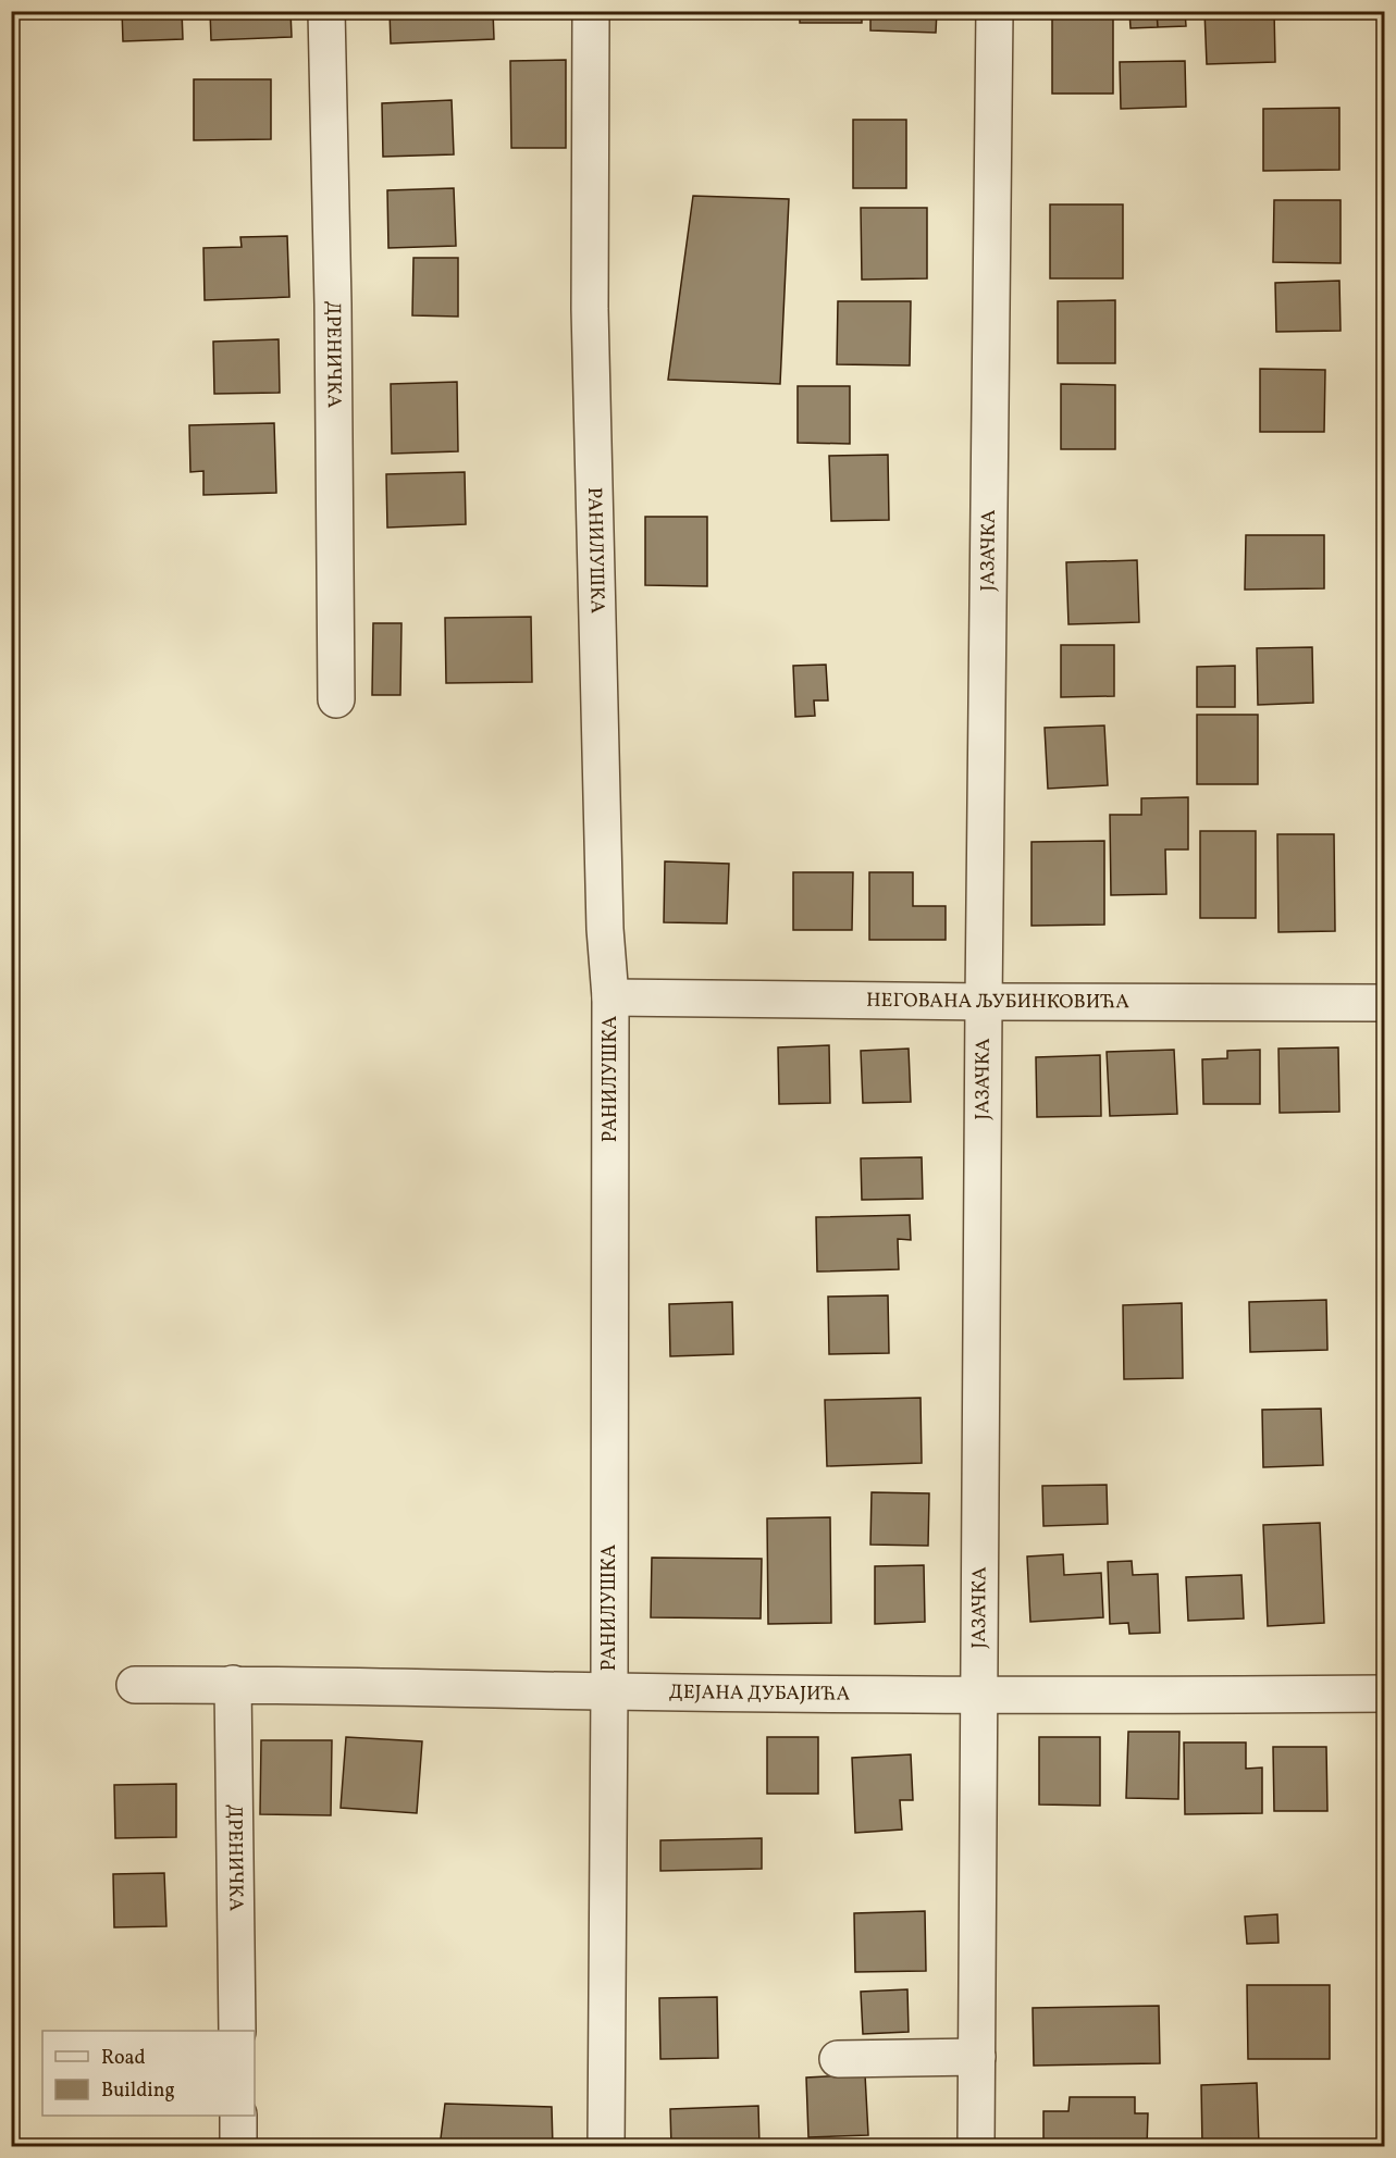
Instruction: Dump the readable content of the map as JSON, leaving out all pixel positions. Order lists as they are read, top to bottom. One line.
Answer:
{"streets":{"street":["ДРЕНИЧКА","РАНИЛУШКА","ЈАЗАЧКА","НЕГОВАНА ЉУБИНКОВИЋА","ДЕЈАНА ДУБАЈИЋА"]},"crossings":[["ДРЕНИЧКА","ДЕЈАНА ДУБАЈИЋА"],["РАНИЛУШКА","НЕГОВАНА ЉУБИНКОВИЋА"],["РАНИЛУШКА","ДЕЈАНА ДУБАЈИЋА"],["ЈАЗАЧКА","НЕГОВАНА ЉУБИНКОВИЋА"],["ЈАЗАЧКА","ДЕЈАНА ДУБАЈИЋА"]],"legend":["Road","Building"]}
